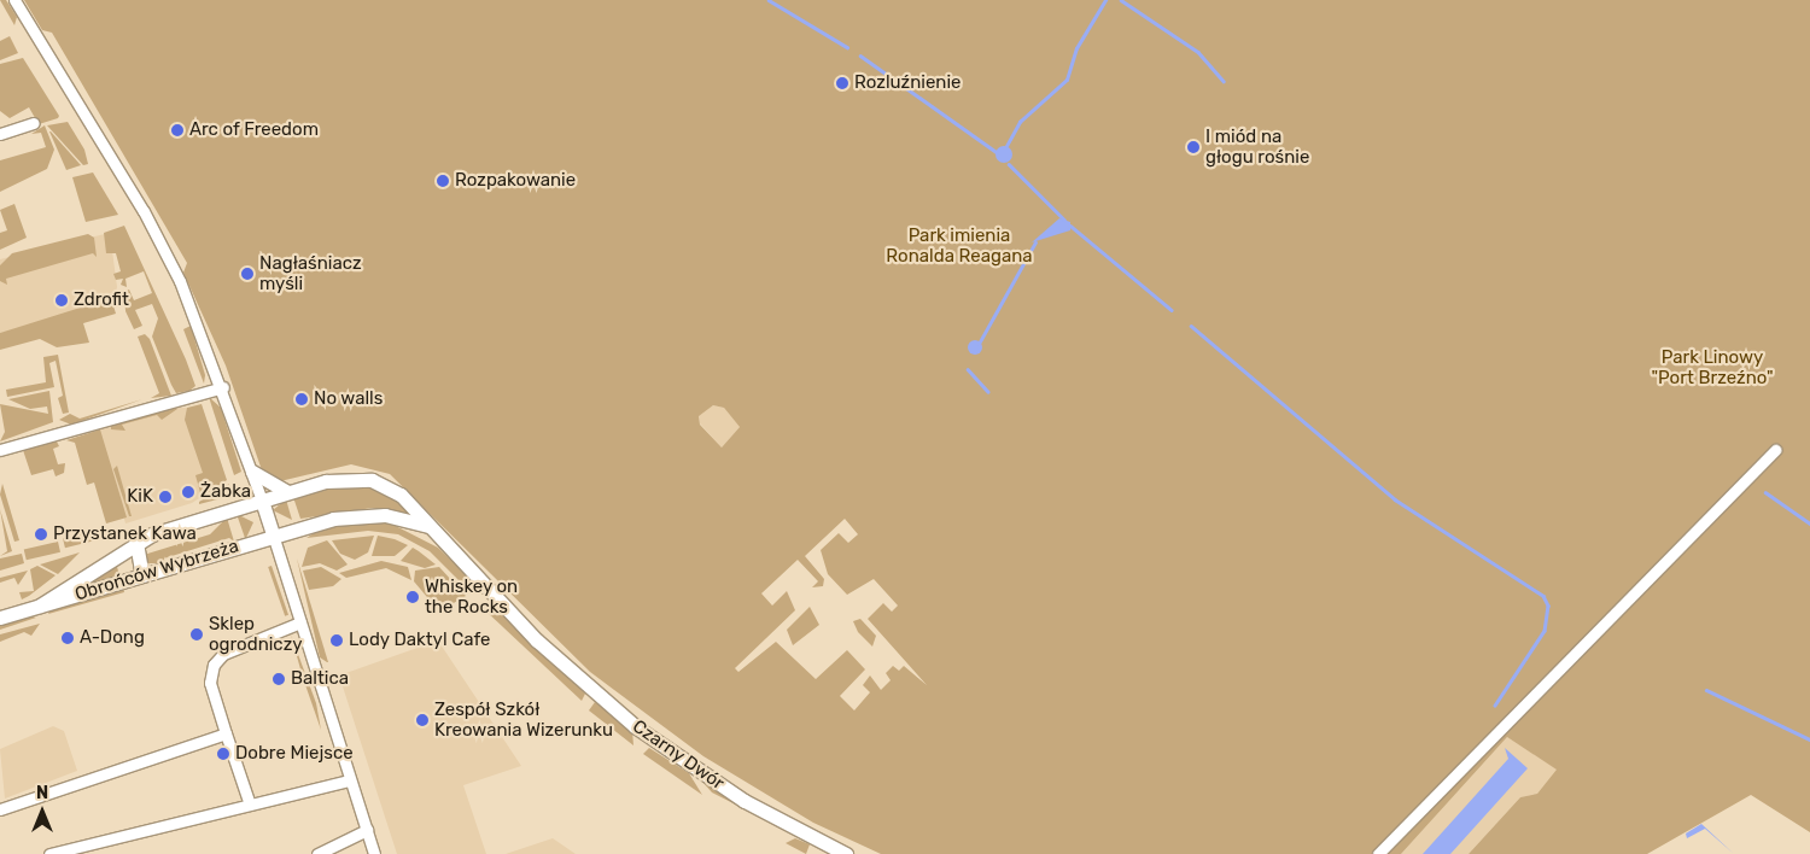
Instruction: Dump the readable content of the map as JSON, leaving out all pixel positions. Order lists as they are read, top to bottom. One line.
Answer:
{"streets":{"main road":["Obrońców Wybrzeża","Czarny Dwór"]},"crossings":[["Obrońców Wybrzeża","Czarny Dwór"]],"parks":["Park imienia Ronalda Reagana","Park Linowy \"Port Brzeźno\""],"places":["Rozluźnienie","Arc of Freedom","I miód na głogu rośnie","Rozpakowanie","Nagłaśniacz myśli","Zdrofit","No walls","Żabka","KiK","Przystanek Kawa","Whiskey on the Rocks","Sklep ogrodniczy","A-Dong","Lody Daktyl Cafe","Baltica","Zespół Szkół Kreowania Wizerunku","Dobre Miejsce"],"north":"top"}
